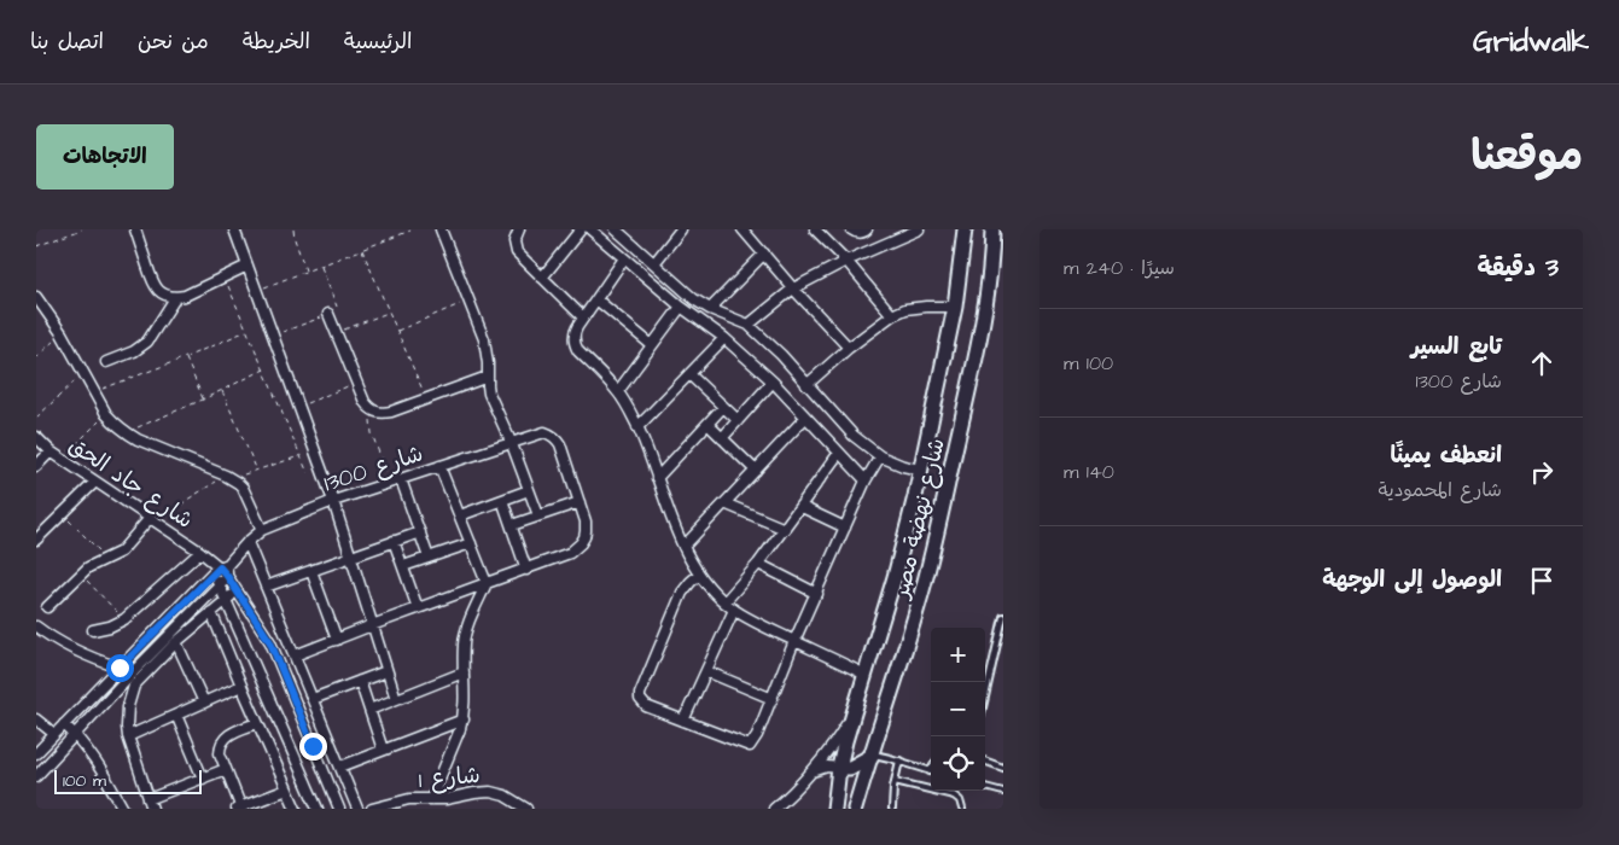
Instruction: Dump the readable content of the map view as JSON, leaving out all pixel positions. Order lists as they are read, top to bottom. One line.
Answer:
{"streets":{"street":["شارع 1300","شارع جاد الحق","شارع نهضة مصر","شارع 1"]},"scale_bar":"100 m","page":{"header":"Gridwalk","nav":["الرئيسية","الخريطة","من نحن","اتصل بنا"],"title":"موقعنا","buttons":"الاتجاهات","heading":["3 دقيقة","سيرًا · 240 m"],"list":[["تابع السير","شارع 1300","100 m"],["انعطف يمينًا","شارع المحمودية","140 m"],"الوصول إلى الوجهة"],"map_buttons":["+","−"],"scale":"100 m"}}
